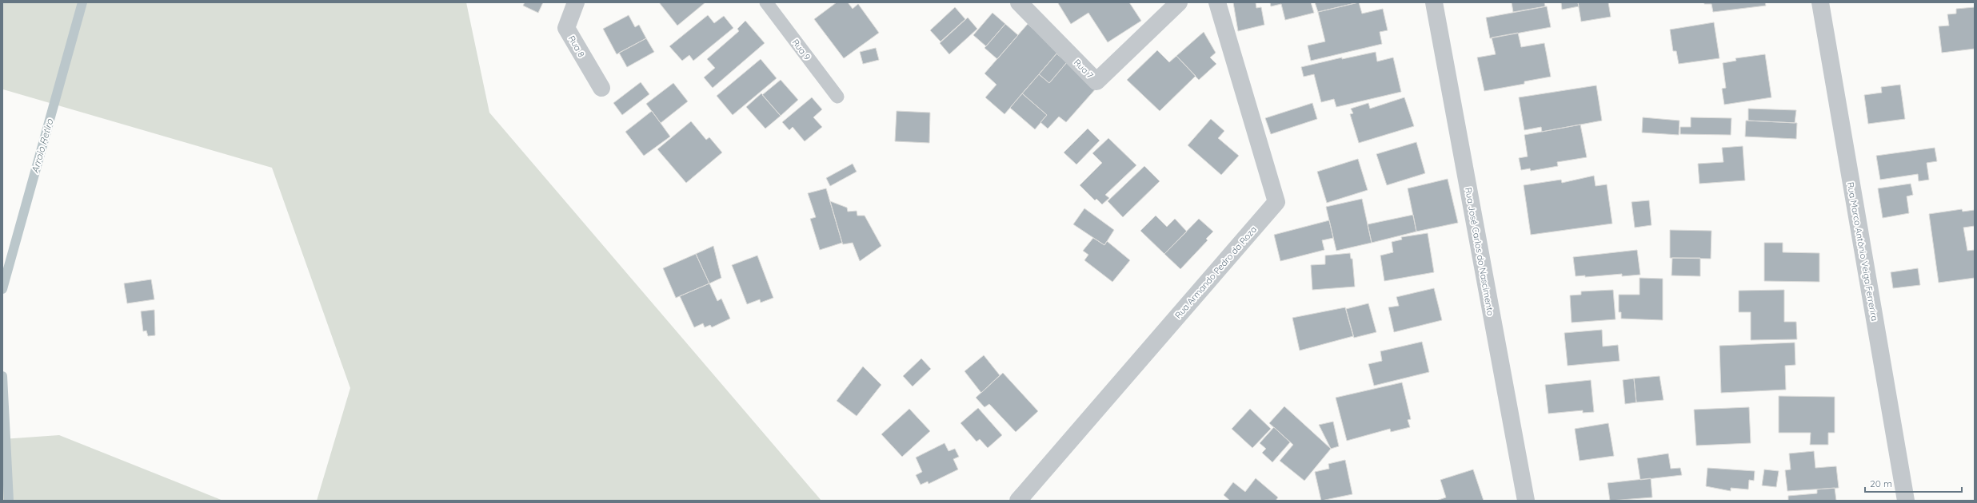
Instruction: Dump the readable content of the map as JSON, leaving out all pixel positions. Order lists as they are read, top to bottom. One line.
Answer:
{"streets":{"street":["Rua 8","Rua 7","Rua José Carlos do Nascimento","Rua Marco Antônio Veiga Ferrerira","Rua Armando Pedro da Roza"],"lane":["Rua 9"]},"water":["Arroio Retiro"],"scale_bar":"20 m"}
